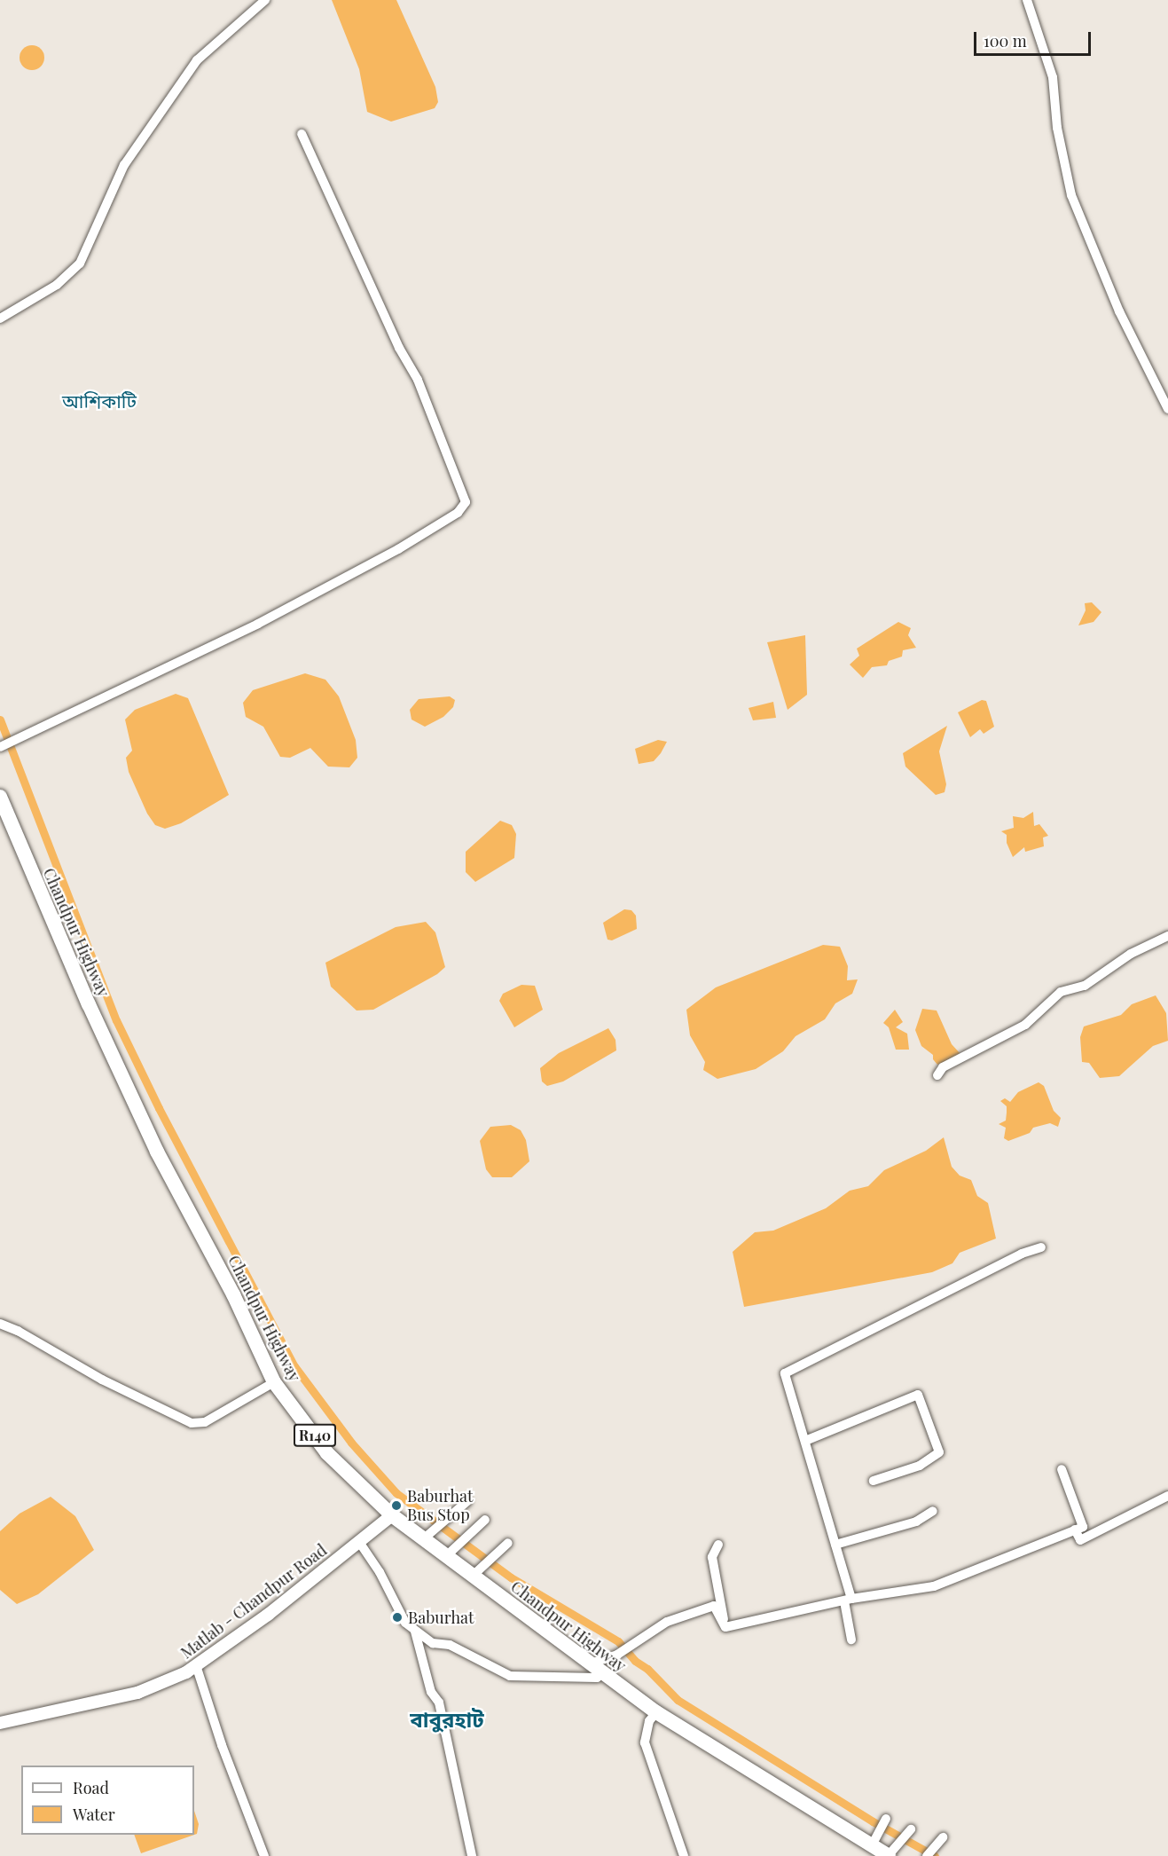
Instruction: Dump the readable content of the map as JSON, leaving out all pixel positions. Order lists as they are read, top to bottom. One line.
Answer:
{"streets":{"main road":["Chandpur Highway","R140","Matlab - Chandpur Road"]},"crossings":[["Chandpur Highway","Matlab - Chandpur Road"]],"districts":["আশিকাটি","বাবুরহাট"],"places":["Baburhat Bus Stop","Baburhat"],"legend":["Road","Water"],"scale_bar":"100 m"}
